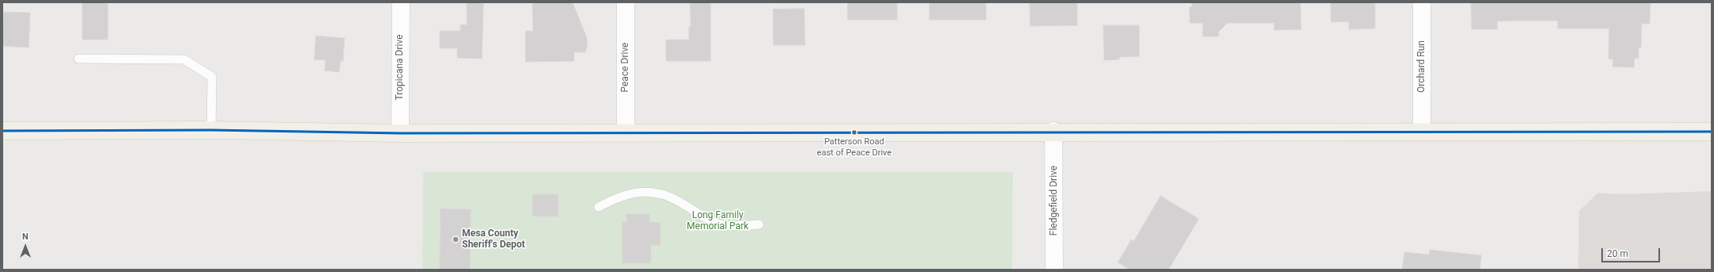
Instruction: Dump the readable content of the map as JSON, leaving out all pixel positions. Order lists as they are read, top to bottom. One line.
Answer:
{"streets":{"street":["Orchard Run","Tropicana Drive","Peace Drive","Fledgefield Drive"]},"parks":["Long Family Memorial Park"],"places":["Patterson Road east of Peace Drive","Mesa County Sheriff's Depot"],"scale_bar":"20 m","north":"top"}
